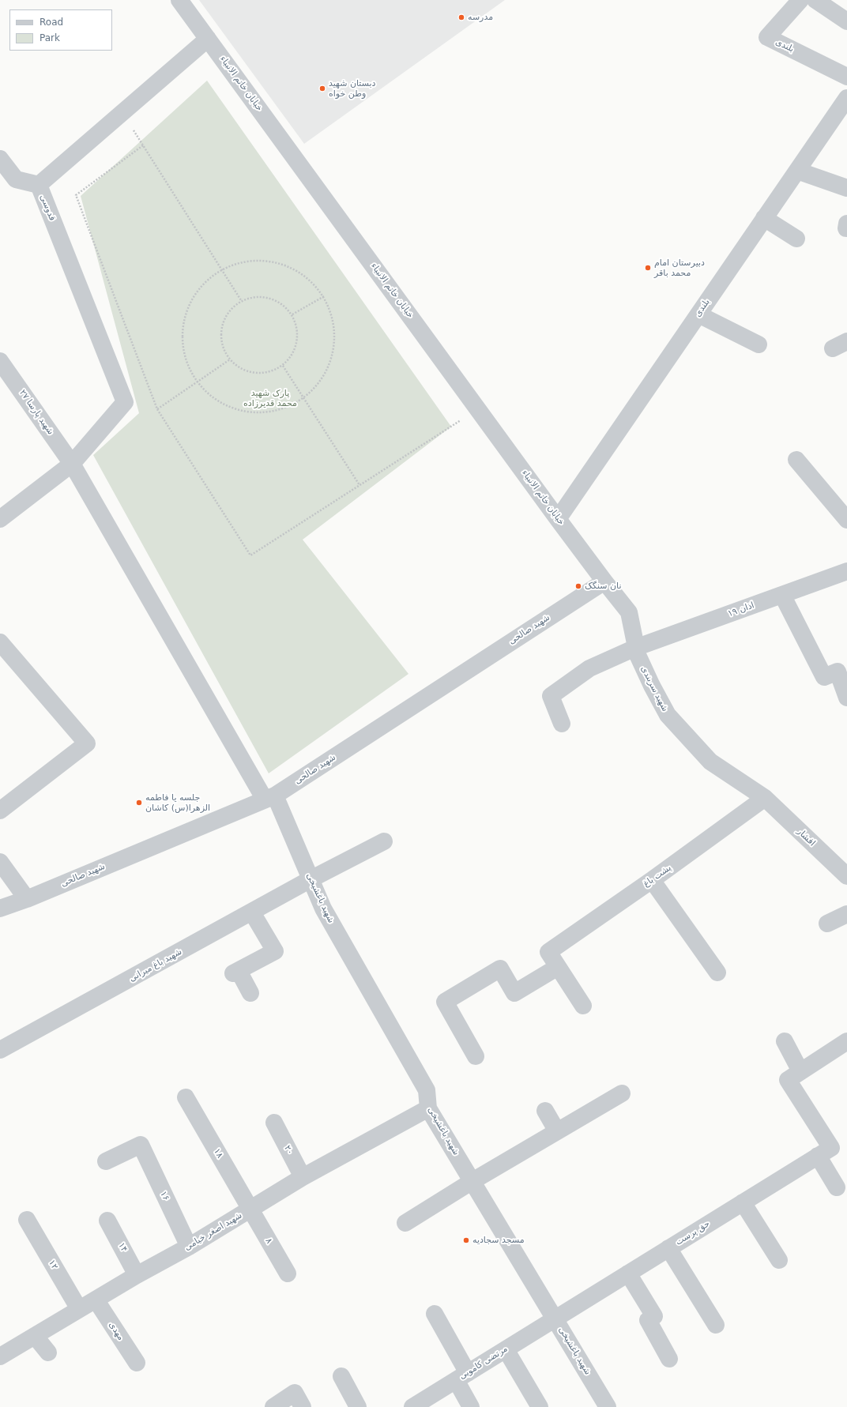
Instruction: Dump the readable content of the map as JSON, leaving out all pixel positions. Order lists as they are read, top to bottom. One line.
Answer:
{"streets":{"street":["بلندی","خیابان خاتم الانبیاء","قدوسی","شهید پارسا ۲۷","اذان ۱۹","شهید صالحی","شهید سربندی","افشار","پشت باغ","شهید باغشیخی","شهید باغ میرانی","۲۰","۱۸","۱۶","شهید اصغر خیامی","حق پرست","۸","۱۴","۱۲","مهدی","مرتضی کامویی"]},"crossings":[["بلندی","خیابان خاتم الانبیاء"],["خیابان خاتم الانبیاء","قدوسی"],["خیابان خاتم الانبیاء","شهید صالحی"],["خیابان خاتم الانبیاء","شهید سربندی"],["قدوسی","شهید پارسا ۲۷"],["شهید پارسا ۲۷","شهید صالحی"],["شهید پارسا ۲۷","شهید باغشیخی"],["اذان ۱۹","شهید سربندی"],["شهید صالحی","شهید سربندی"],["شهید صالحی","شهید باغشیخی"],["شهید سربندی","افشار"],["شهید سربندی","پشت باغ"],["افشار","پشت باغ"],["شهید باغشیخی","شهید باغ میرانی"],["شهید باغشیخی","شهید اصغر خیامی"],["شهید باغشیخی","حق پرست"],["شهید باغشیخی","مرتضی کامویی"],["۲۰","شهید اصغر خیامی"],["۱۸","شهید اصغر خیامی"],["۱۸","۸"],["۱۶","شهید اصغر خیامی"],["شهید اصغر خیامی","۸"],["شهید اصغر خیامی","۱۴"],["شهید اصغر خیامی","۱۲"],["شهید اصغر خیامی","مهدی"],["حق پرست","مرتضی کامویی"]],"parks":["پارک شهید محمد قدیرزاده"],"places":["مدرسه","دبستان شهید وطن خواه","دبیرستان امام محمد باقر","نان سنگک","جلسه یا فاطمه الزهرا(س) کاشان","مسجد سجادیه"],"legend":["Road","Park"]}
